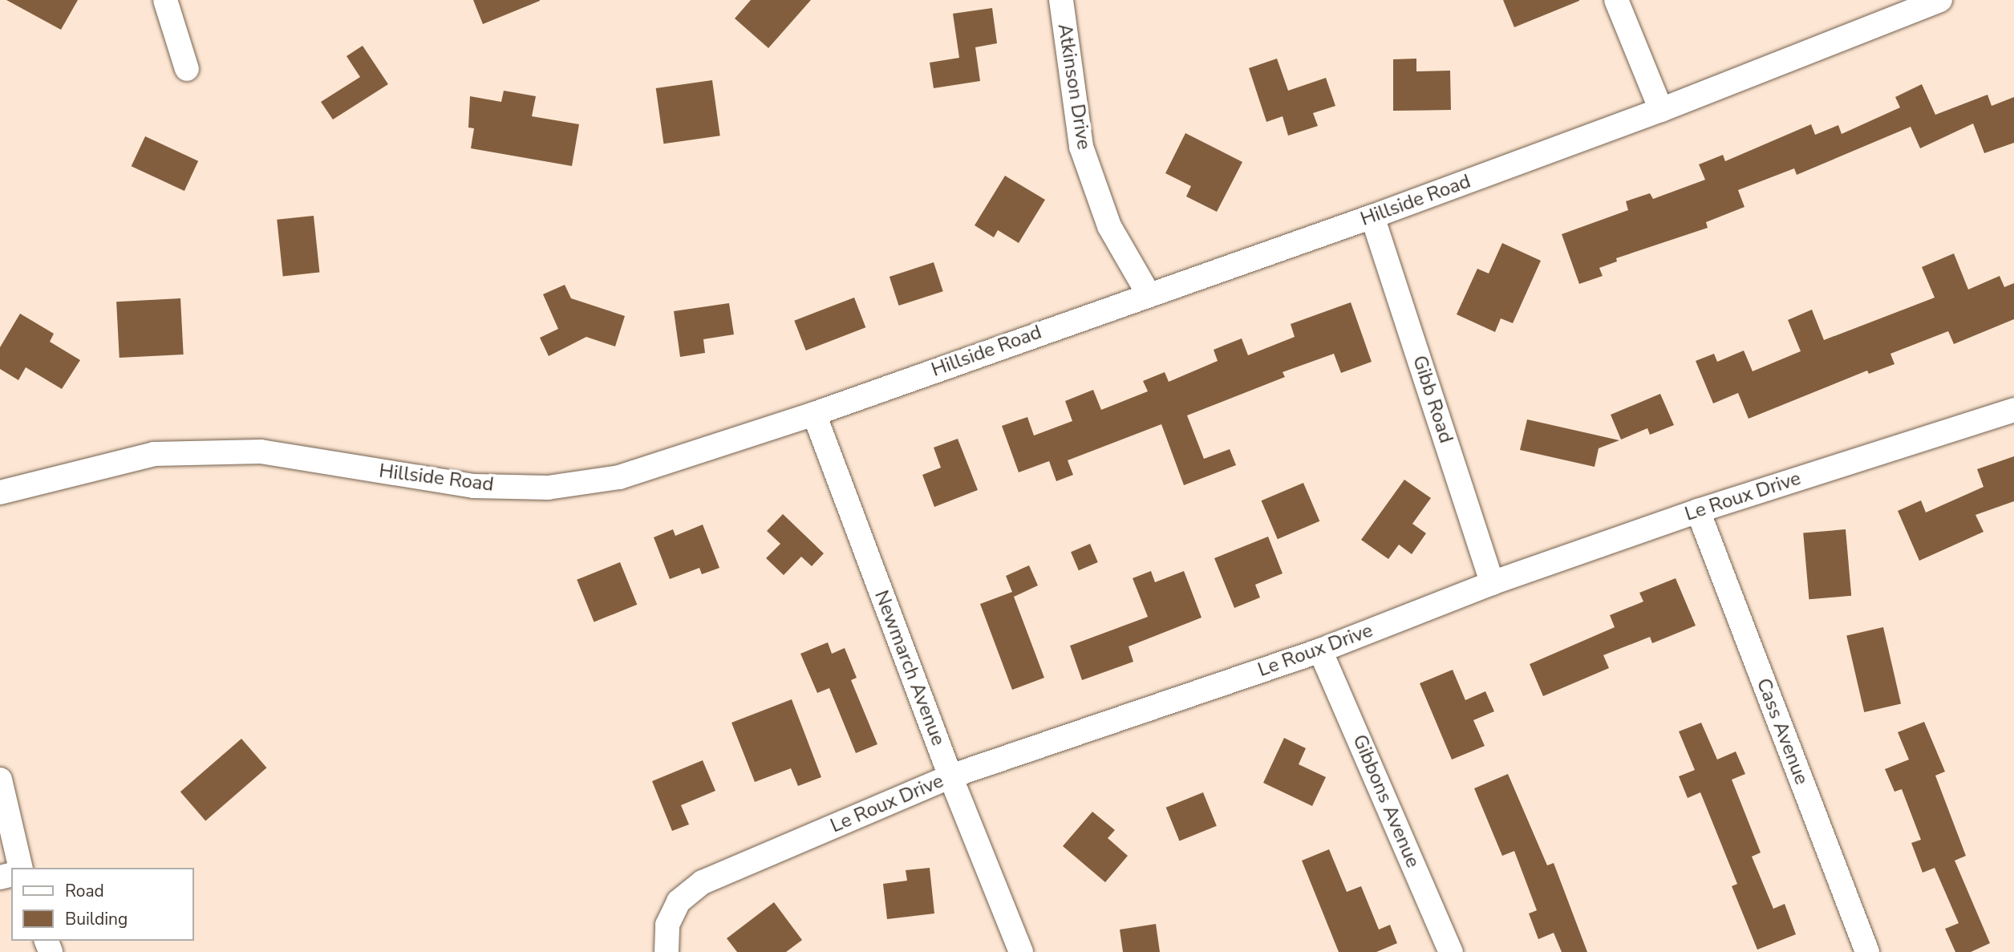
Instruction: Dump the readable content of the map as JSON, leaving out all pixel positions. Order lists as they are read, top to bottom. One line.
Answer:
{"streets":{"street":["Atkinson Drive","Hillside Road","Gibb Road","Le Roux Drive","Newmarch Avenue","Cass Avenue","Gibbons Avenue"]},"crossings":[["Atkinson Drive","Hillside Road"],["Hillside Road","Gibb Road"],["Hillside Road","Newmarch Avenue"],["Gibb Road","Le Roux Drive"],["Le Roux Drive","Newmarch Avenue"],["Le Roux Drive","Cass Avenue"],["Le Roux Drive","Gibbons Avenue"]],"legend":["Road","Building"]}
